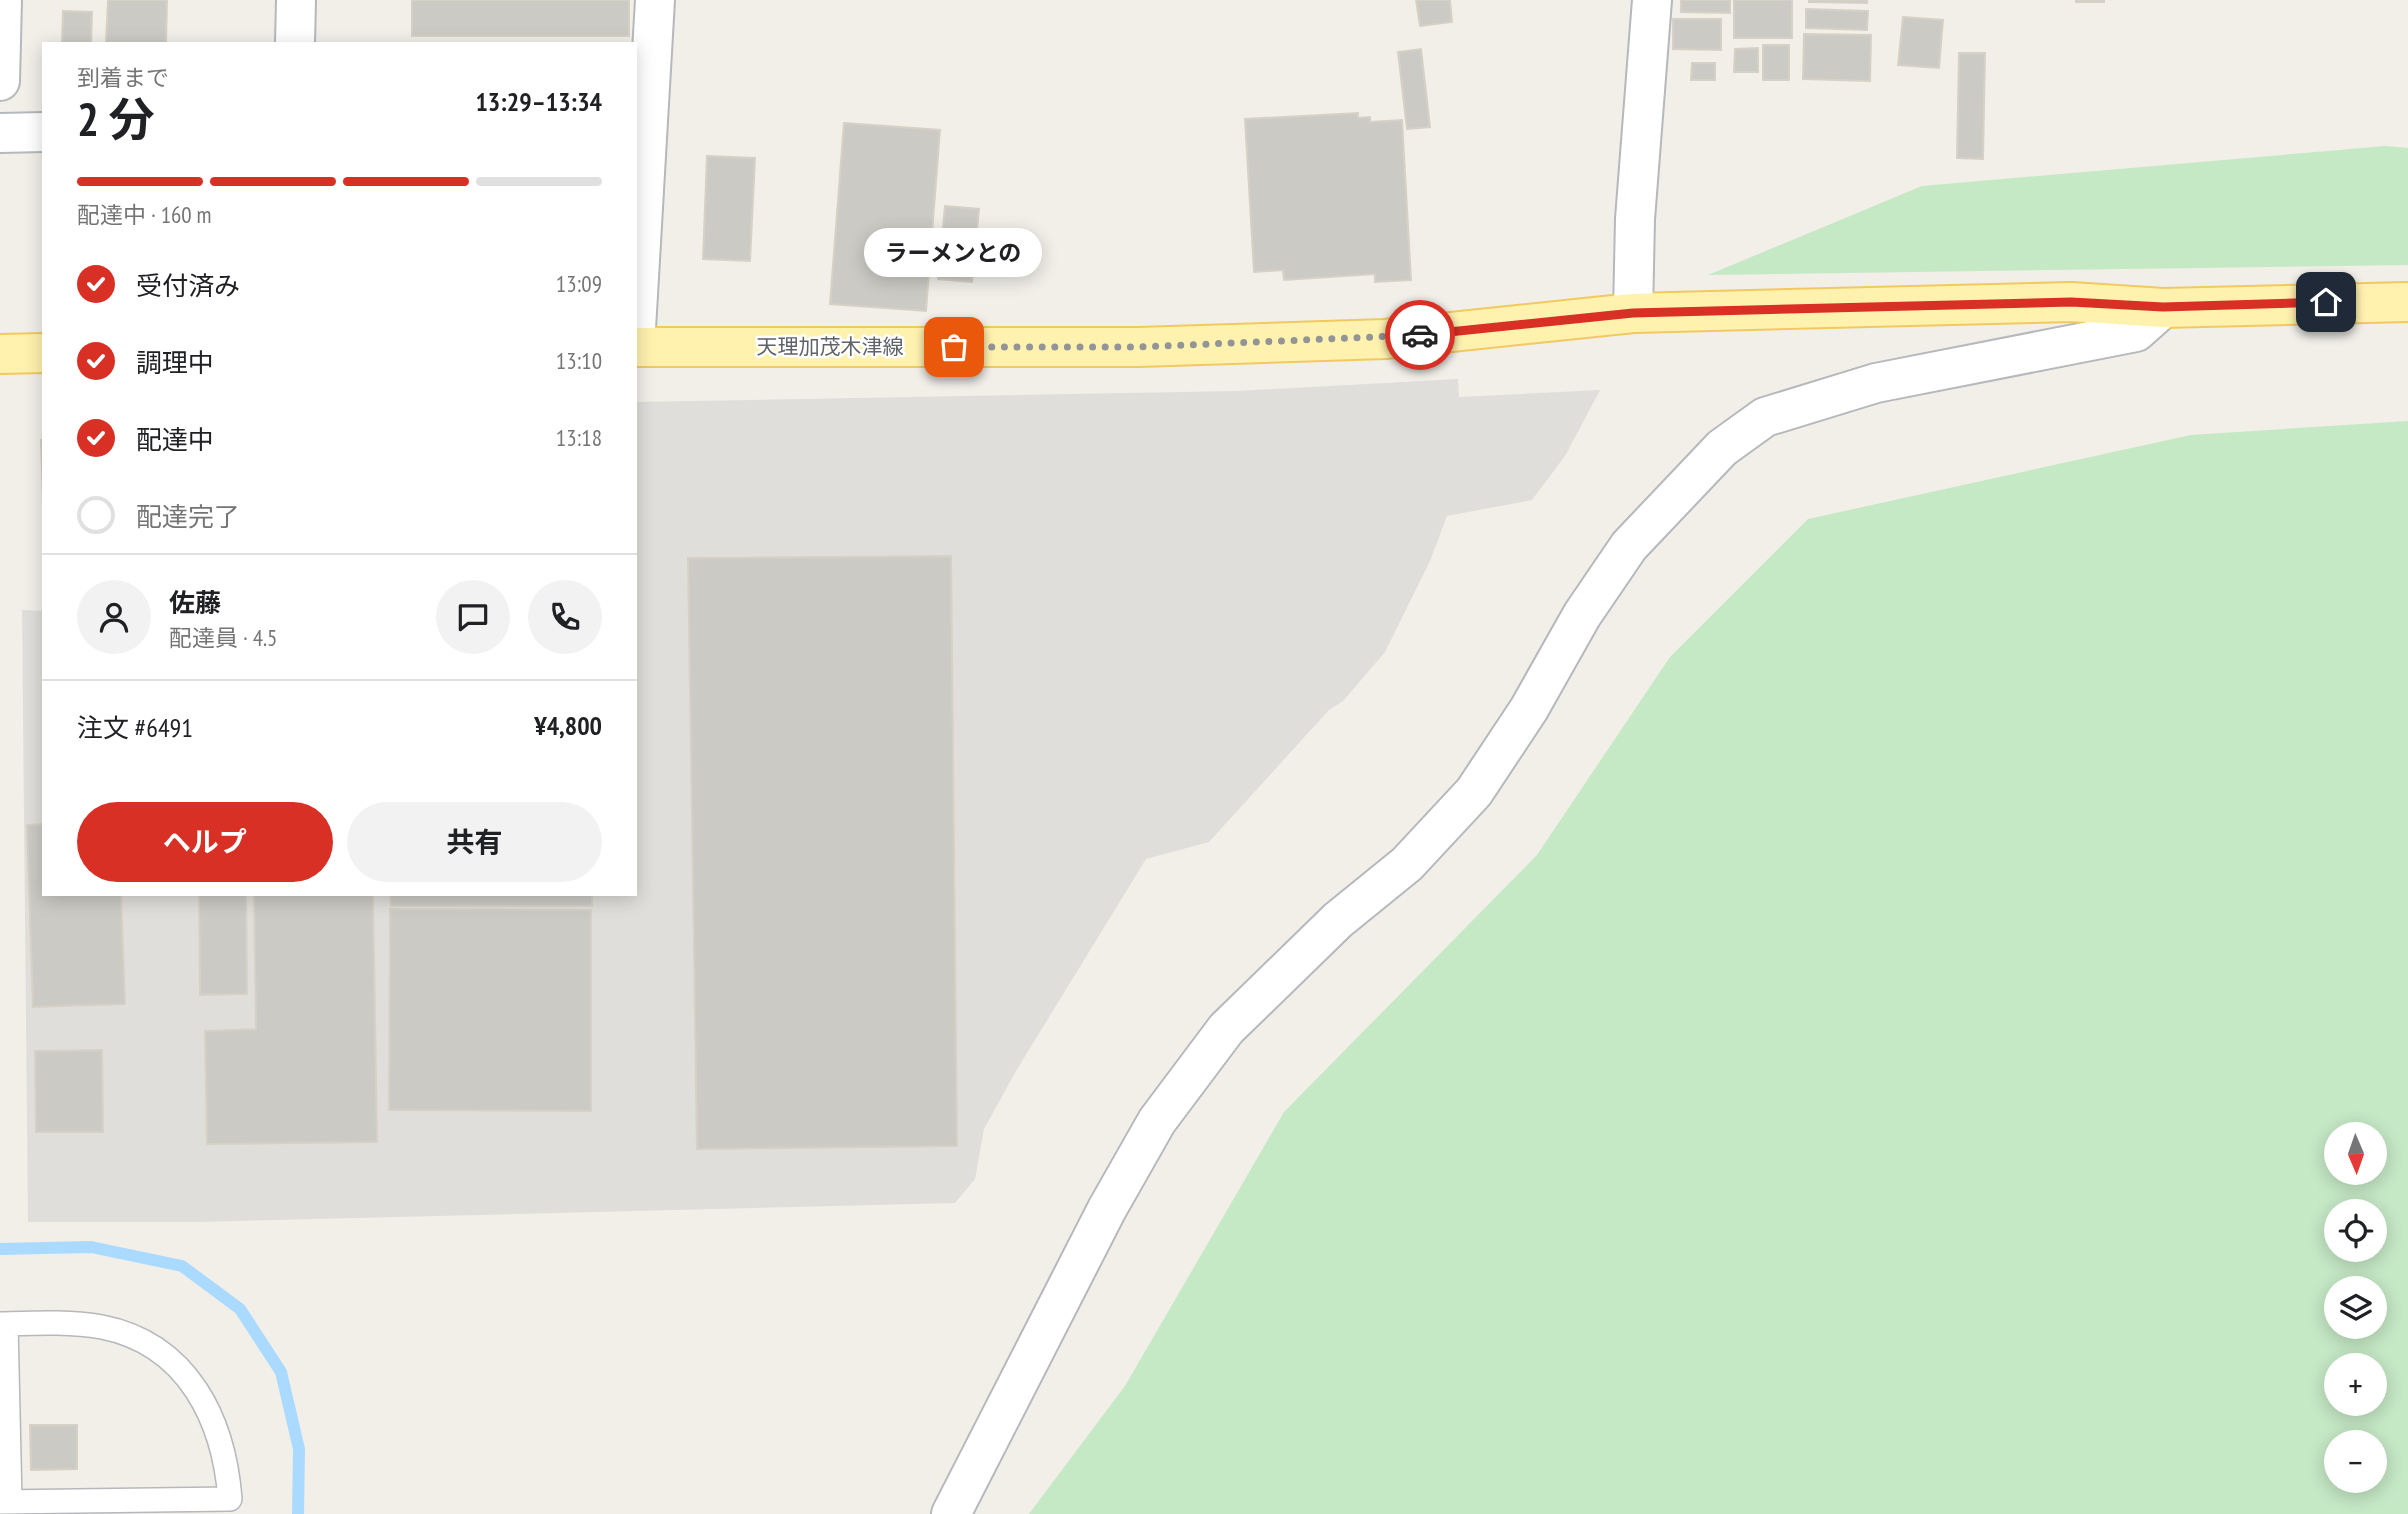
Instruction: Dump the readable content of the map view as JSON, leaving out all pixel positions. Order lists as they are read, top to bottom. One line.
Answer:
{"streets":{"main road":["天理加茂木津線"]},"places":["ラーメンとの"],"north":"bottom","page":{"heading":["2 分","到着まで","13:29–13:34"],"panel":["佐藤","配達員 · 4.5","注文 #6491","¥4,800"],"bar":"配達中 · 160 m","bubble":"ラーメンとの","list":[["受付済み","13:09"],["調理中","13:10"],["配達中","13:18"],"配達完了"],"buttons":["ヘルプ","共有"],"map_buttons":["+","−"]}}
